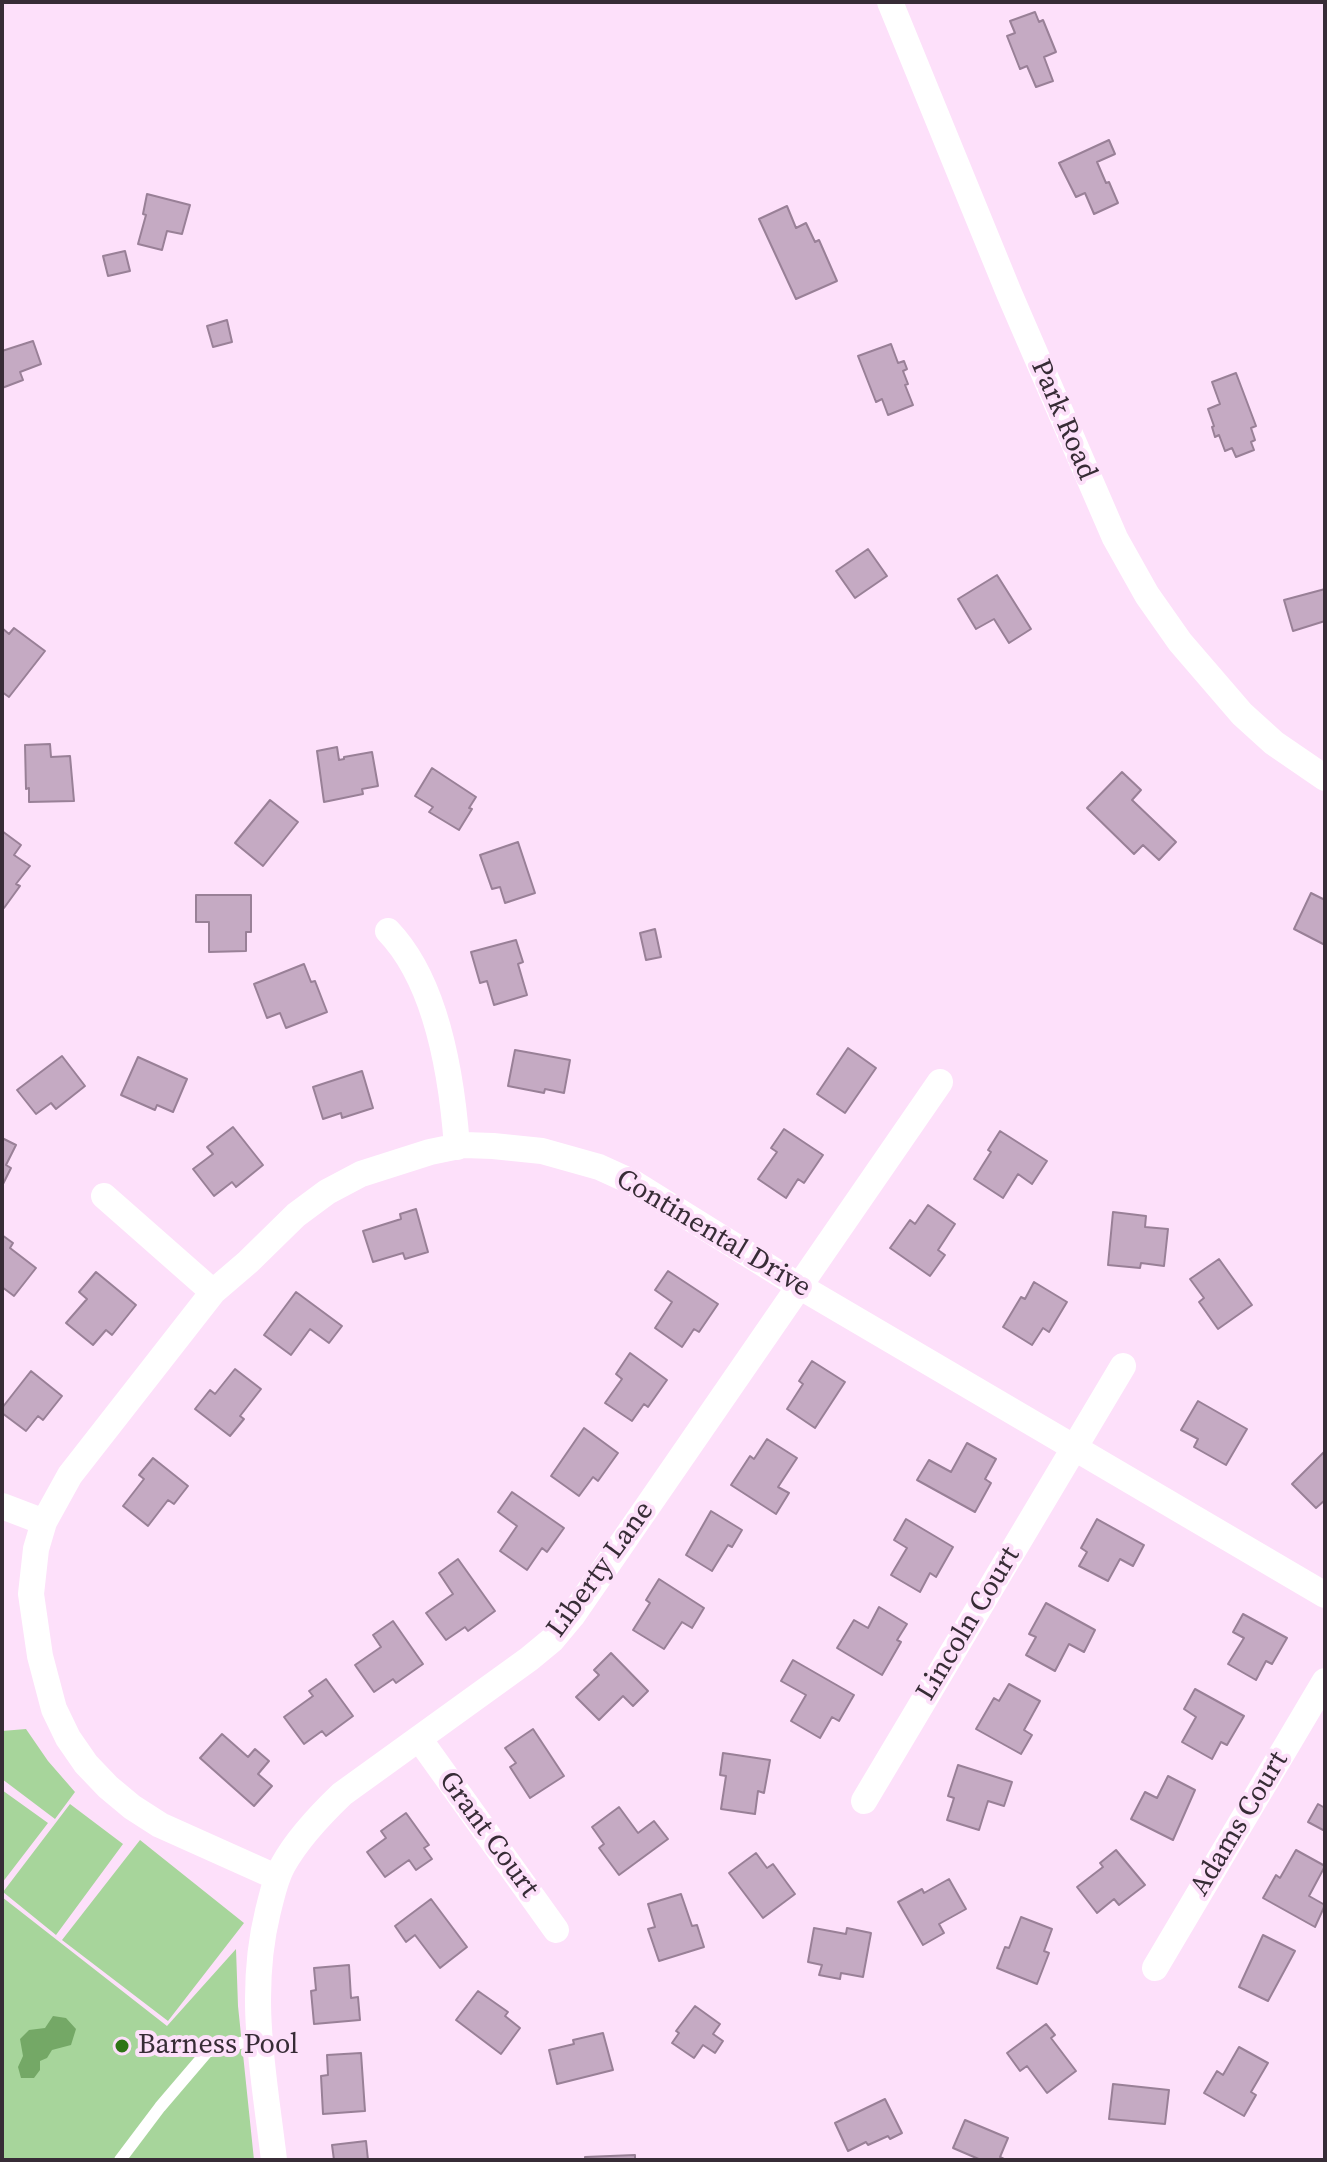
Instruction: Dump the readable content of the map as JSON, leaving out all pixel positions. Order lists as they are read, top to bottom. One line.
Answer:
{"streets":{"street":["Park Road","Continental Drive","Liberty Lane","Lincoln Court","Adams Court","Grant Court"]},"crossings":[["Continental Drive","Liberty Lane"],["Continental Drive","Lincoln Court"],["Liberty Lane","Grant Court"]],"places":["Barness Pool"]}
